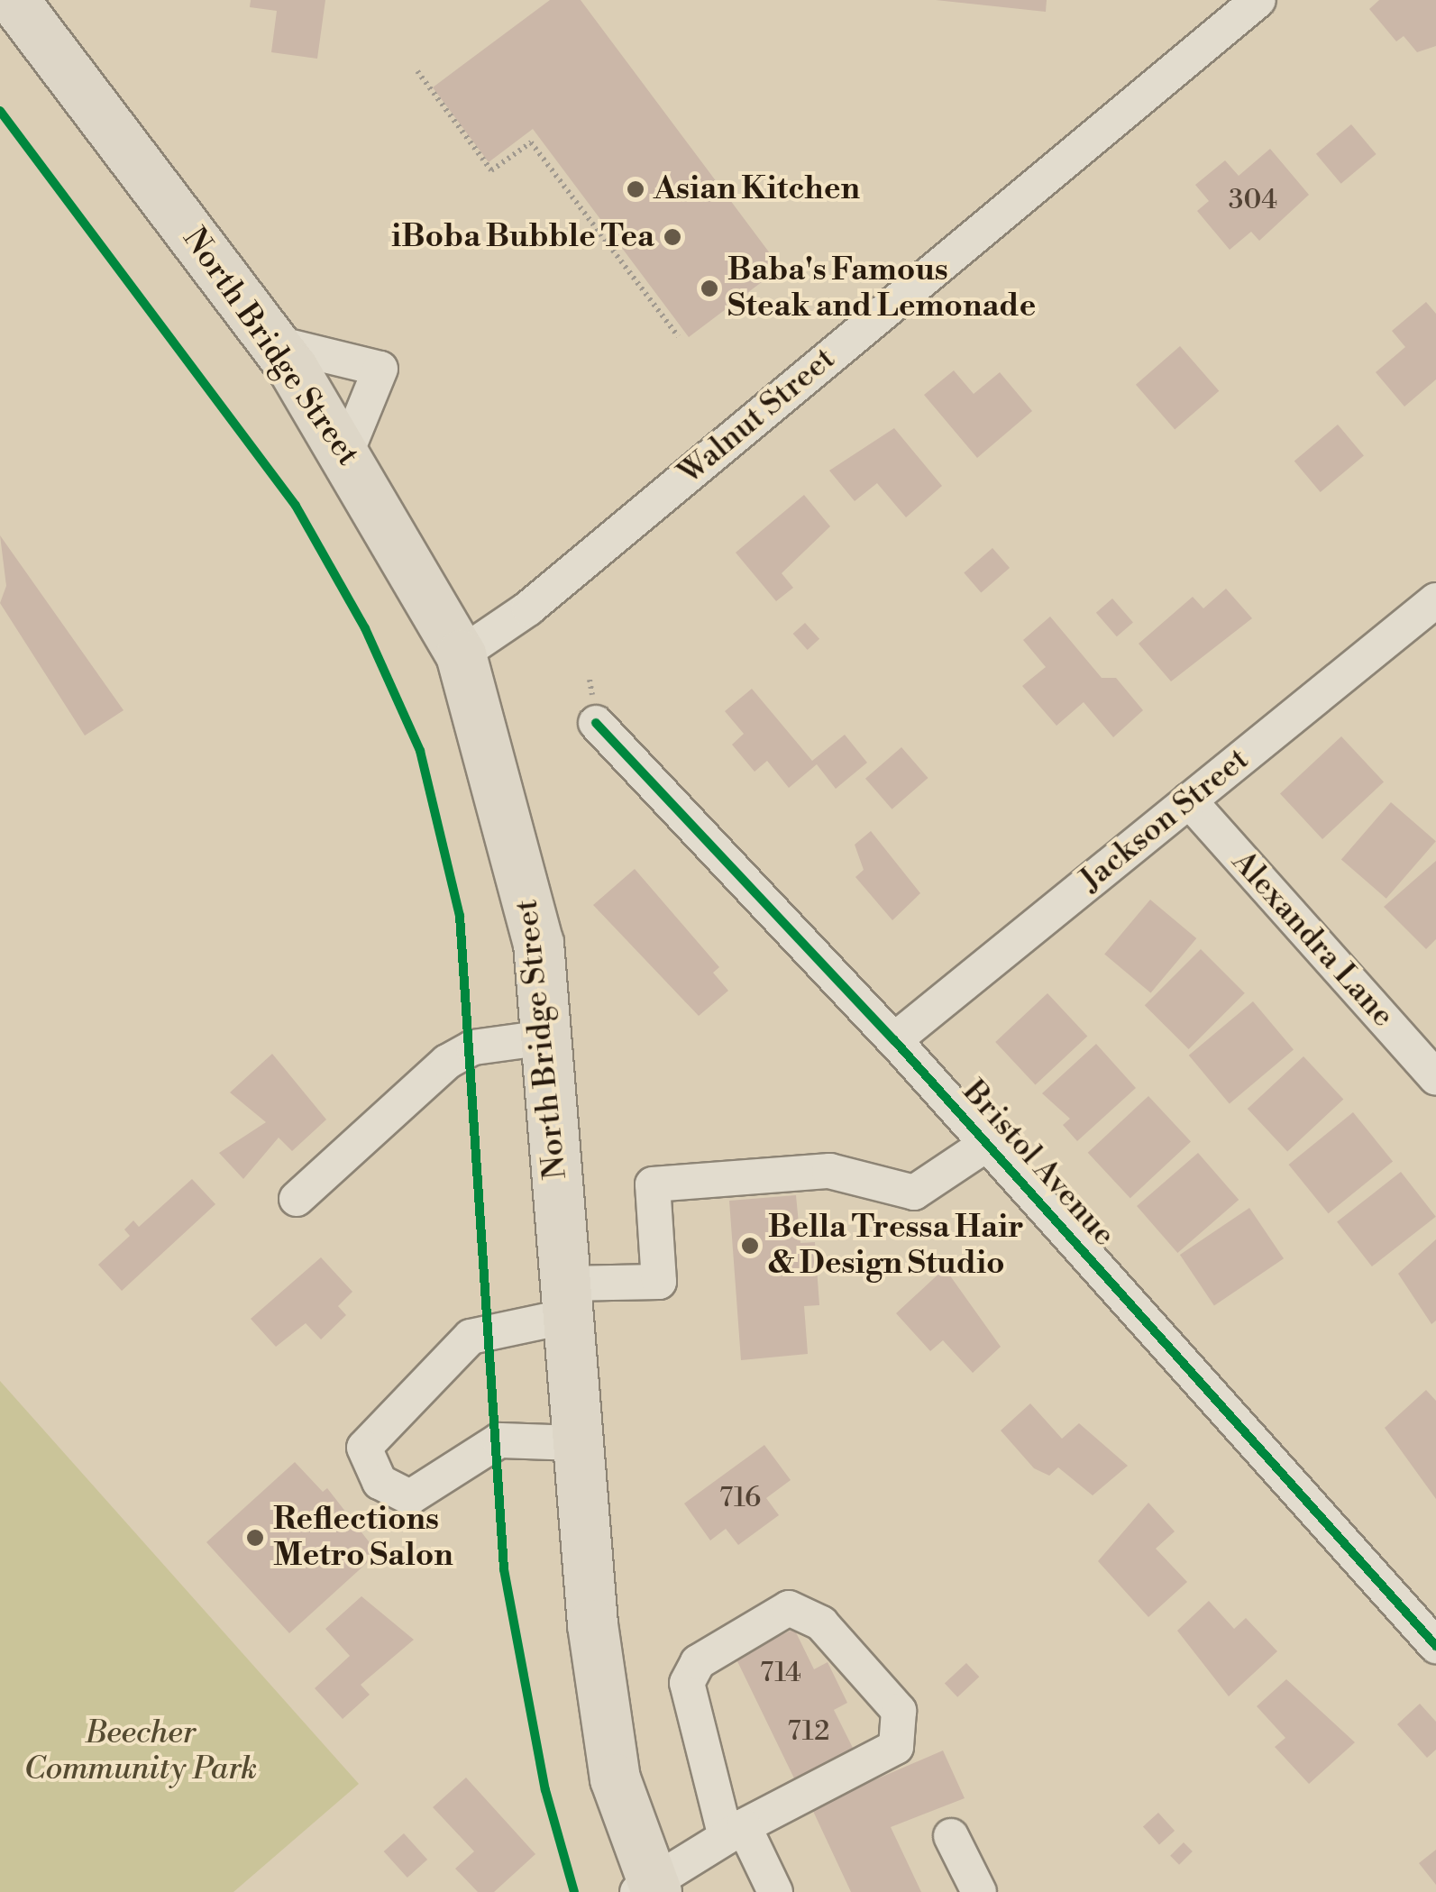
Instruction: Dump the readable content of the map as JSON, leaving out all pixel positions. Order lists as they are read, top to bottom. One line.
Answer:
{"streets":{"highway":["North Bridge Street"],"street":["Walnut Street","Jackson Street","Alexandra Lane","Bristol Avenue"]},"crossings":[["North Bridge Street","Walnut Street"],["Jackson Street","Alexandra Lane"],["Jackson Street","Bristol Avenue"]],"parks":["Beecher Community Park"],"places":["Asian Kitchen","iBoba Bubble Tea","Baba's Famous Steak and Lemonade","Bella Tressa Hair & Design Studio","Reflections Metro Salon"],"house_numbers":["304","716","714","712"]}
